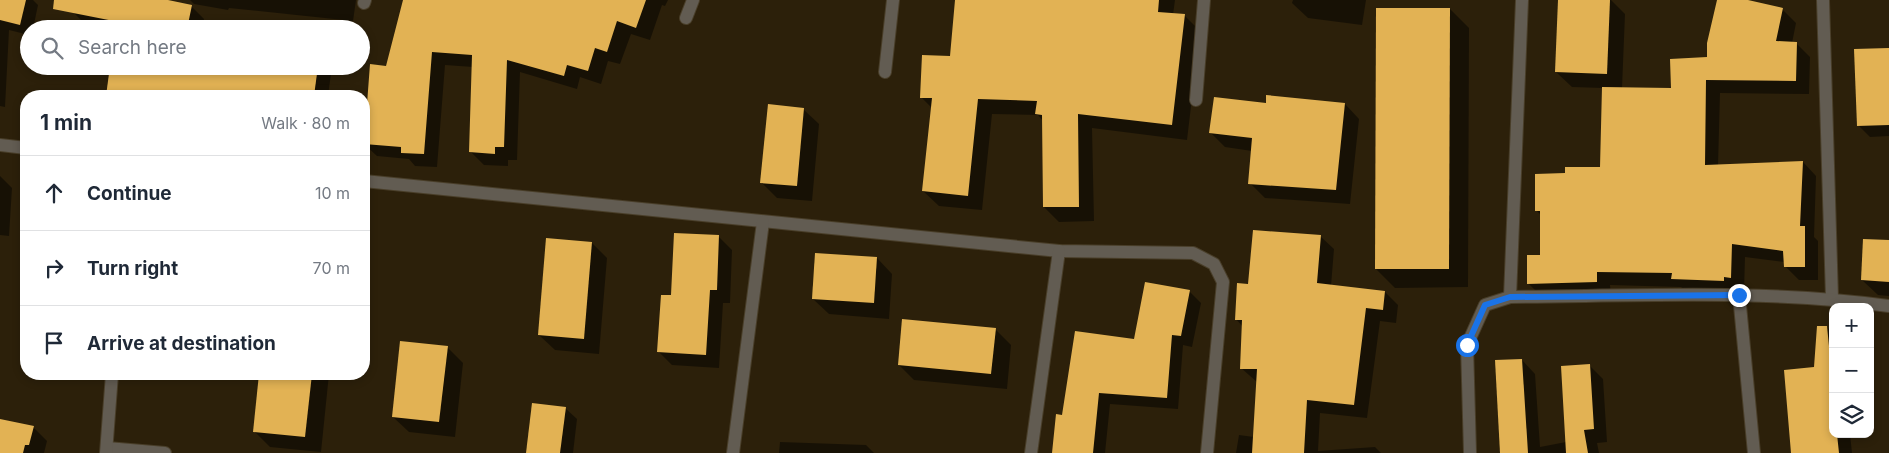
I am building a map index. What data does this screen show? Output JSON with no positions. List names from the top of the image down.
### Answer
{
  "page": {
    "search": "Search here",
    "heading": ["1 min", "Walk · 80 m"],
    "list": [
      ["Continue", "10 m"],
      ["Turn right", "70 m"],
      "Arrive at destination"
    ],
    "map_buttons": ["+", "−"]
  }
}
